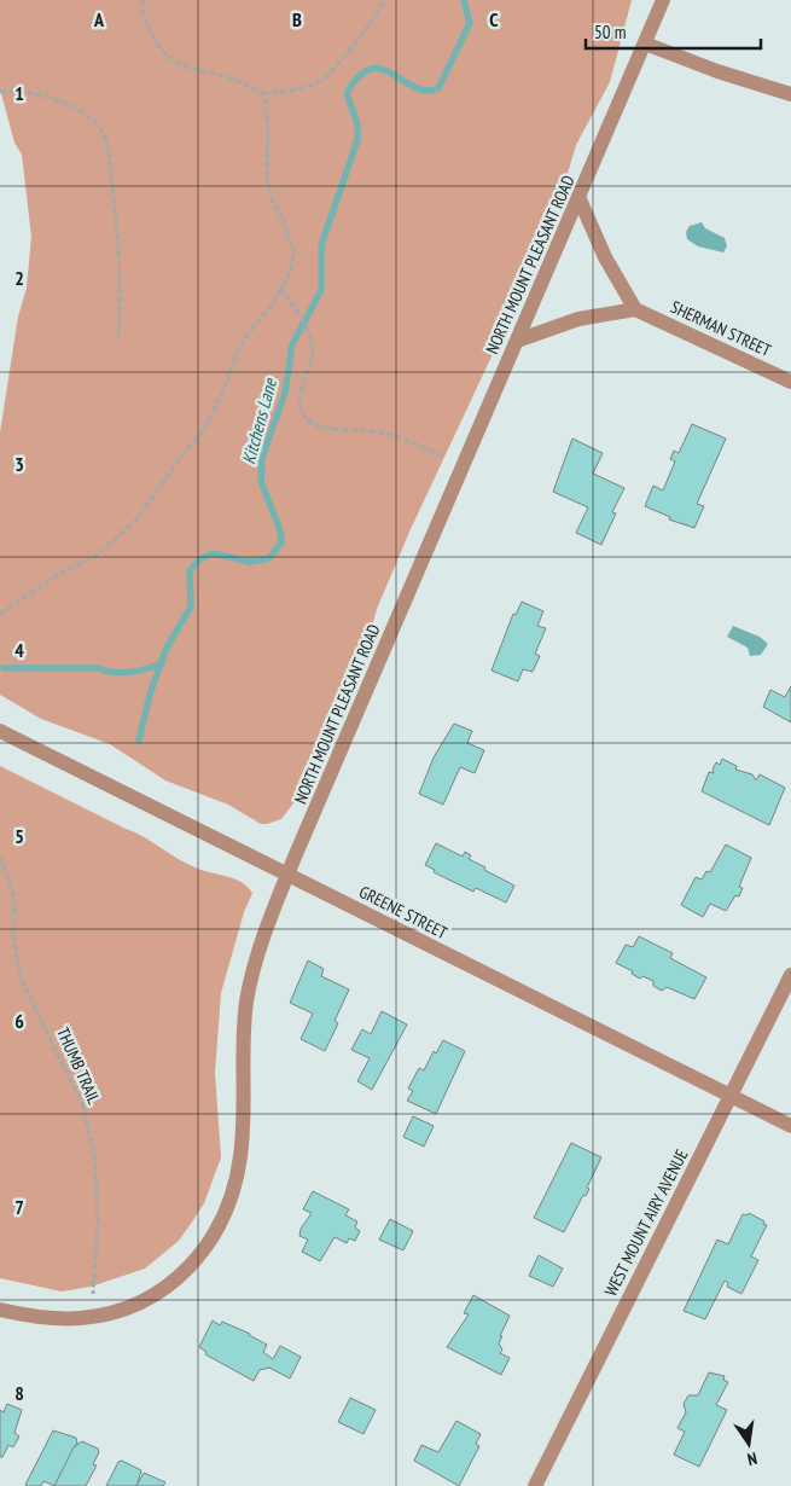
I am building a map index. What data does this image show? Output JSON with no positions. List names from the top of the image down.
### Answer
{
  "streets": {
    "street": [
      "NORTH MOUNT PLEASANT ROAD",
      "SHERMAN STREET",
      "GREENE STREET",
      "WEST MOUNT AIRY AVENUE"
    ],
    "path": ["THUMB TRAIL"]
  },
  "crossings": [
    ["NORTH MOUNT PLEASANT ROAD", "GREENE STREET"],
    ["GREENE STREET", "WEST MOUNT AIRY AVENUE"]
  ],
  "water": ["Kitchens Lane"],
  "scale_bar": "50 m",
  "north": "bottom",
  "grid": {
    "columns": ["A", "B", "C"],
    "rows": [
      "1",
      "2",
      "3",
      "4",
      "5",
      "6",
      "7",
      "8"
    ]
  }
}
